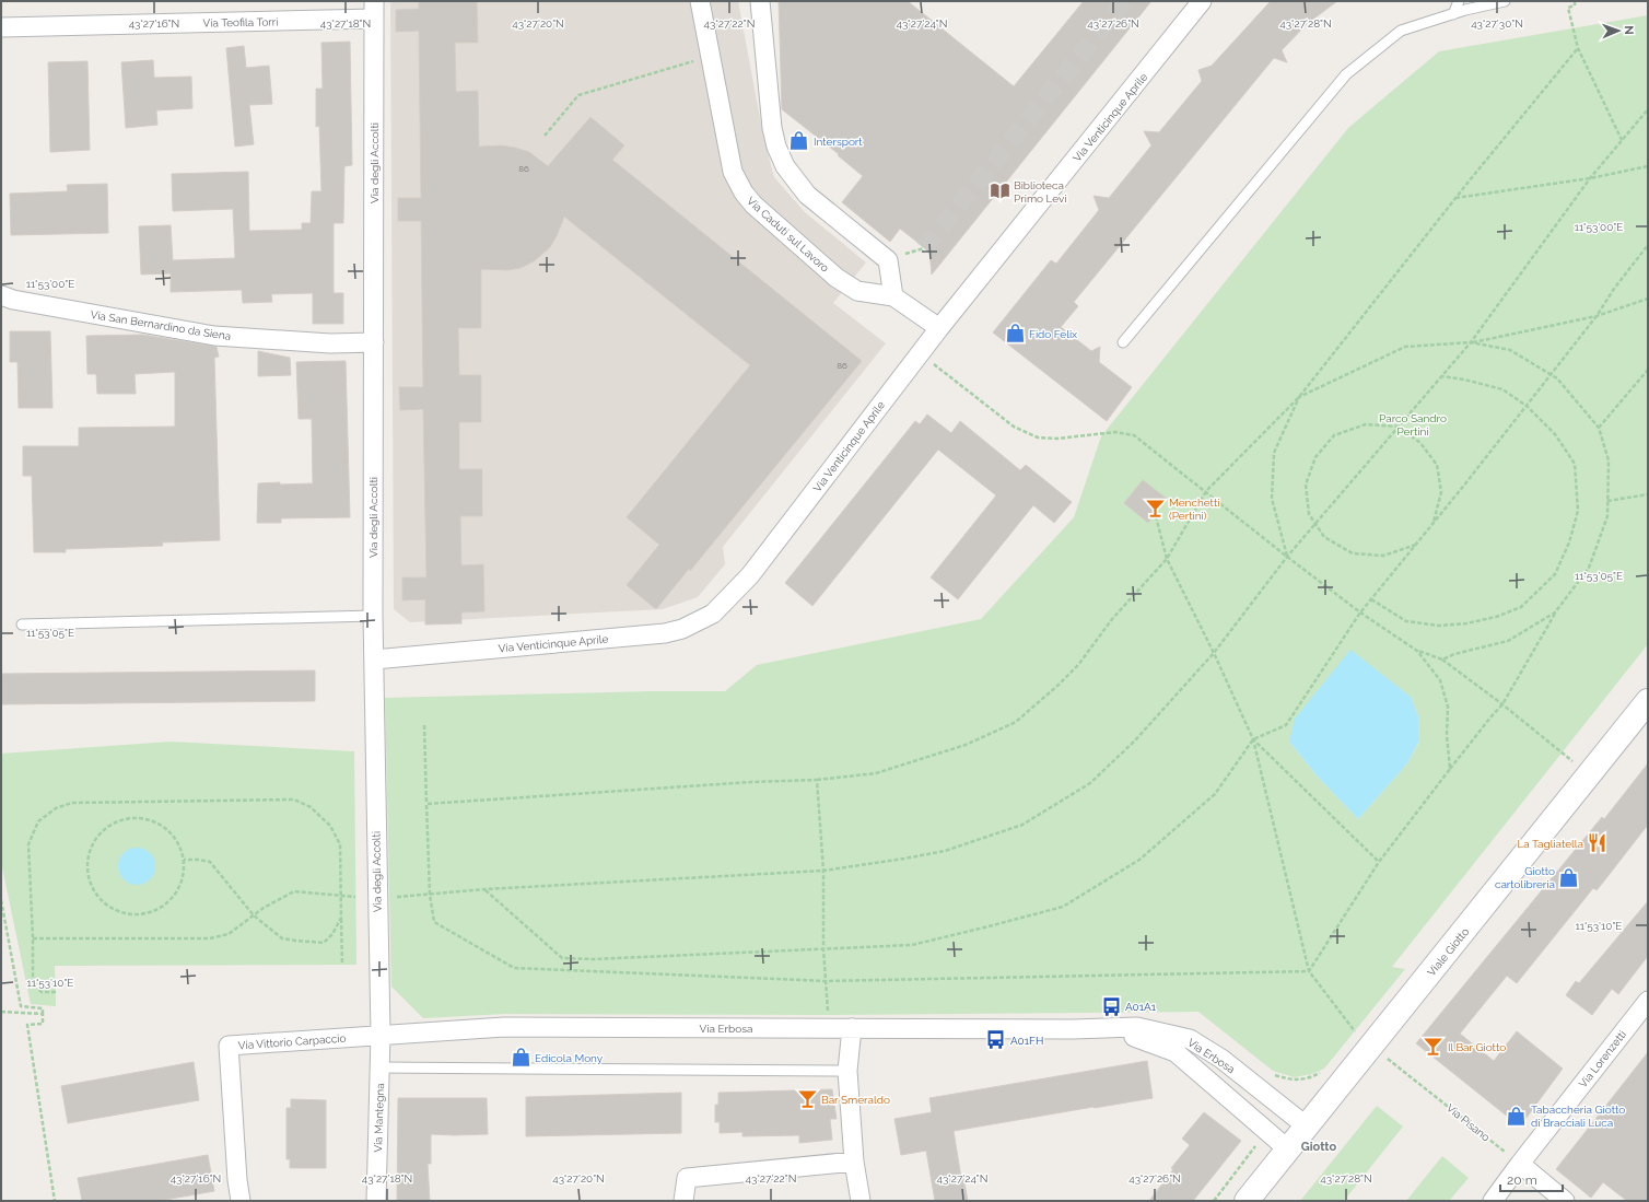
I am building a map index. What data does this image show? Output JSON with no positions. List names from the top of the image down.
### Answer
{
  "streets": {
    "street": [
      "Via Teofila Torri",
      "Via Venticinque Aprile",
      "Via degli Accolti",
      "Via Caduti sul Lavoro",
      "Via San Bernardino da Siena",
      "Viale Giotto",
      "Via Erbosa",
      "Via Vittorio Carpaccio",
      "Via Lorenzetti",
      "Via Mantegna"
    ],
    "path": ["Via Pisano"]
  },
  "crossings": [
    ["Via Teofila Torri", "Via degli Accolti"],
    ["Via Venticinque Aprile", "Via degli Accolti"],
    ["Via Venticinque Aprile", "Via Caduti sul Lavoro"],
    ["Via degli Accolti", "Via San Bernardino da Siena"],
    ["Via degli Accolti", "Via Erbosa"],
    ["Via degli Accolti", "Via Vittorio Carpaccio"],
    ["Via degli Accolti", "Via Mantegna"],
    ["Viale Giotto", "Via Erbosa"],
    ["Viale Giotto", "Via Pisano"],
    ["Via Erbosa", "Via Vittorio Carpaccio"],
    ["Via Erbosa", "Via Mantegna"],
    ["Via Vittorio Carpaccio", "Via Mantegna"],
    ["Via Lorenzetti", "Via Pisano"]
  ],
  "districts": ["Giotto"],
  "parks": ["Parco Sandro Pertini"],
  "places": {
    "shop": [
      "Intersport",
      "Fido Felix",
      "Giotto cartolibreria",
      "Edicola Mony",
      "Tabaccheria Giotto di Bracciali Luca"
    ],
    "library": ["Biblioteca Primo Levi"],
    "bar": ["Menchetti (Pertini)", "Il Bar Giotto", "Bar Smeraldo"],
    "restaurant": ["La Tagliatella"],
    "bus stop": ["A01A1", "A01FH"]
  },
  "house_numbers": ["86", "86"],
  "scale_bar": "20 m",
  "north": "right",
  "coordinates": [
    "43°27'16\"N",
    "43°27'18\"N",
    "43°27'20\"N",
    "43°27'22\"N",
    "43°27'24\"N",
    "43°27'26\"N",
    "43°27'28\"N",
    "43°27'30\"N",
    "11°53'00\"E",
    "11°53'05\"E",
    "11°53'10\"E"
  ]
}
